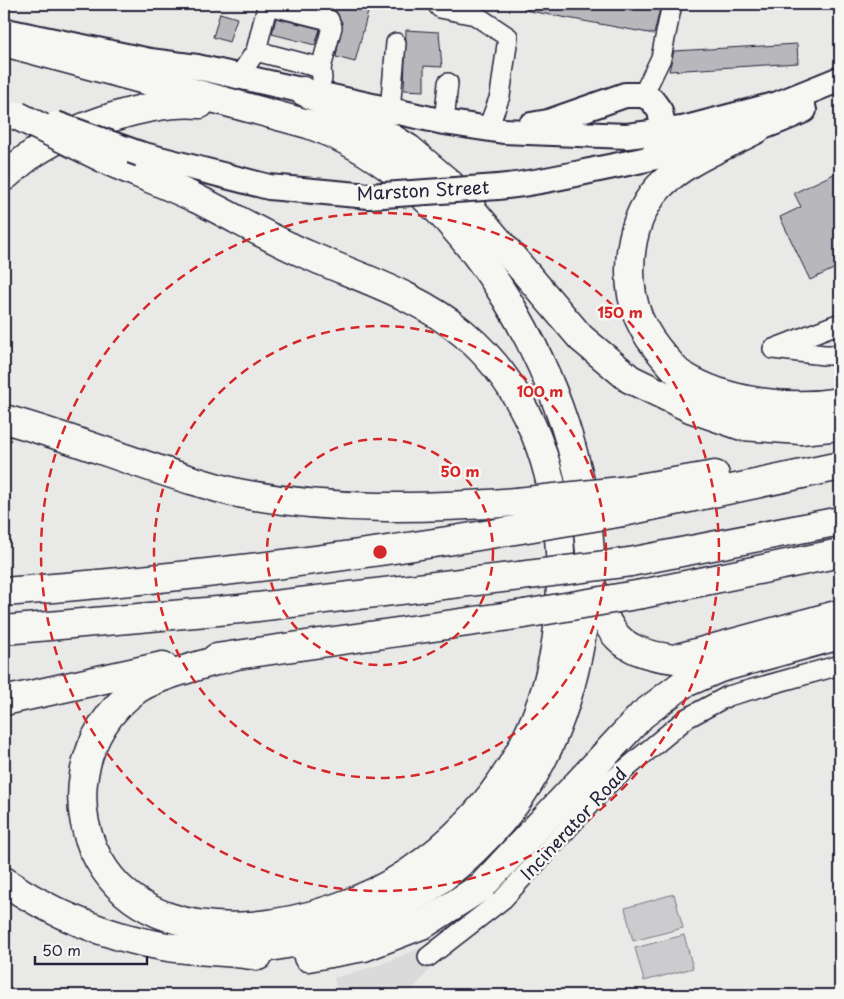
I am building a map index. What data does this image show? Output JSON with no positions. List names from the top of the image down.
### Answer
{
  "streets": {
    "main road": ["Marston Street"],
    "lane": ["Incinerator Road"]
  },
  "scale_bar": "50 m",
  "rings": ["150 m", "100 m", "50 m"]
}
